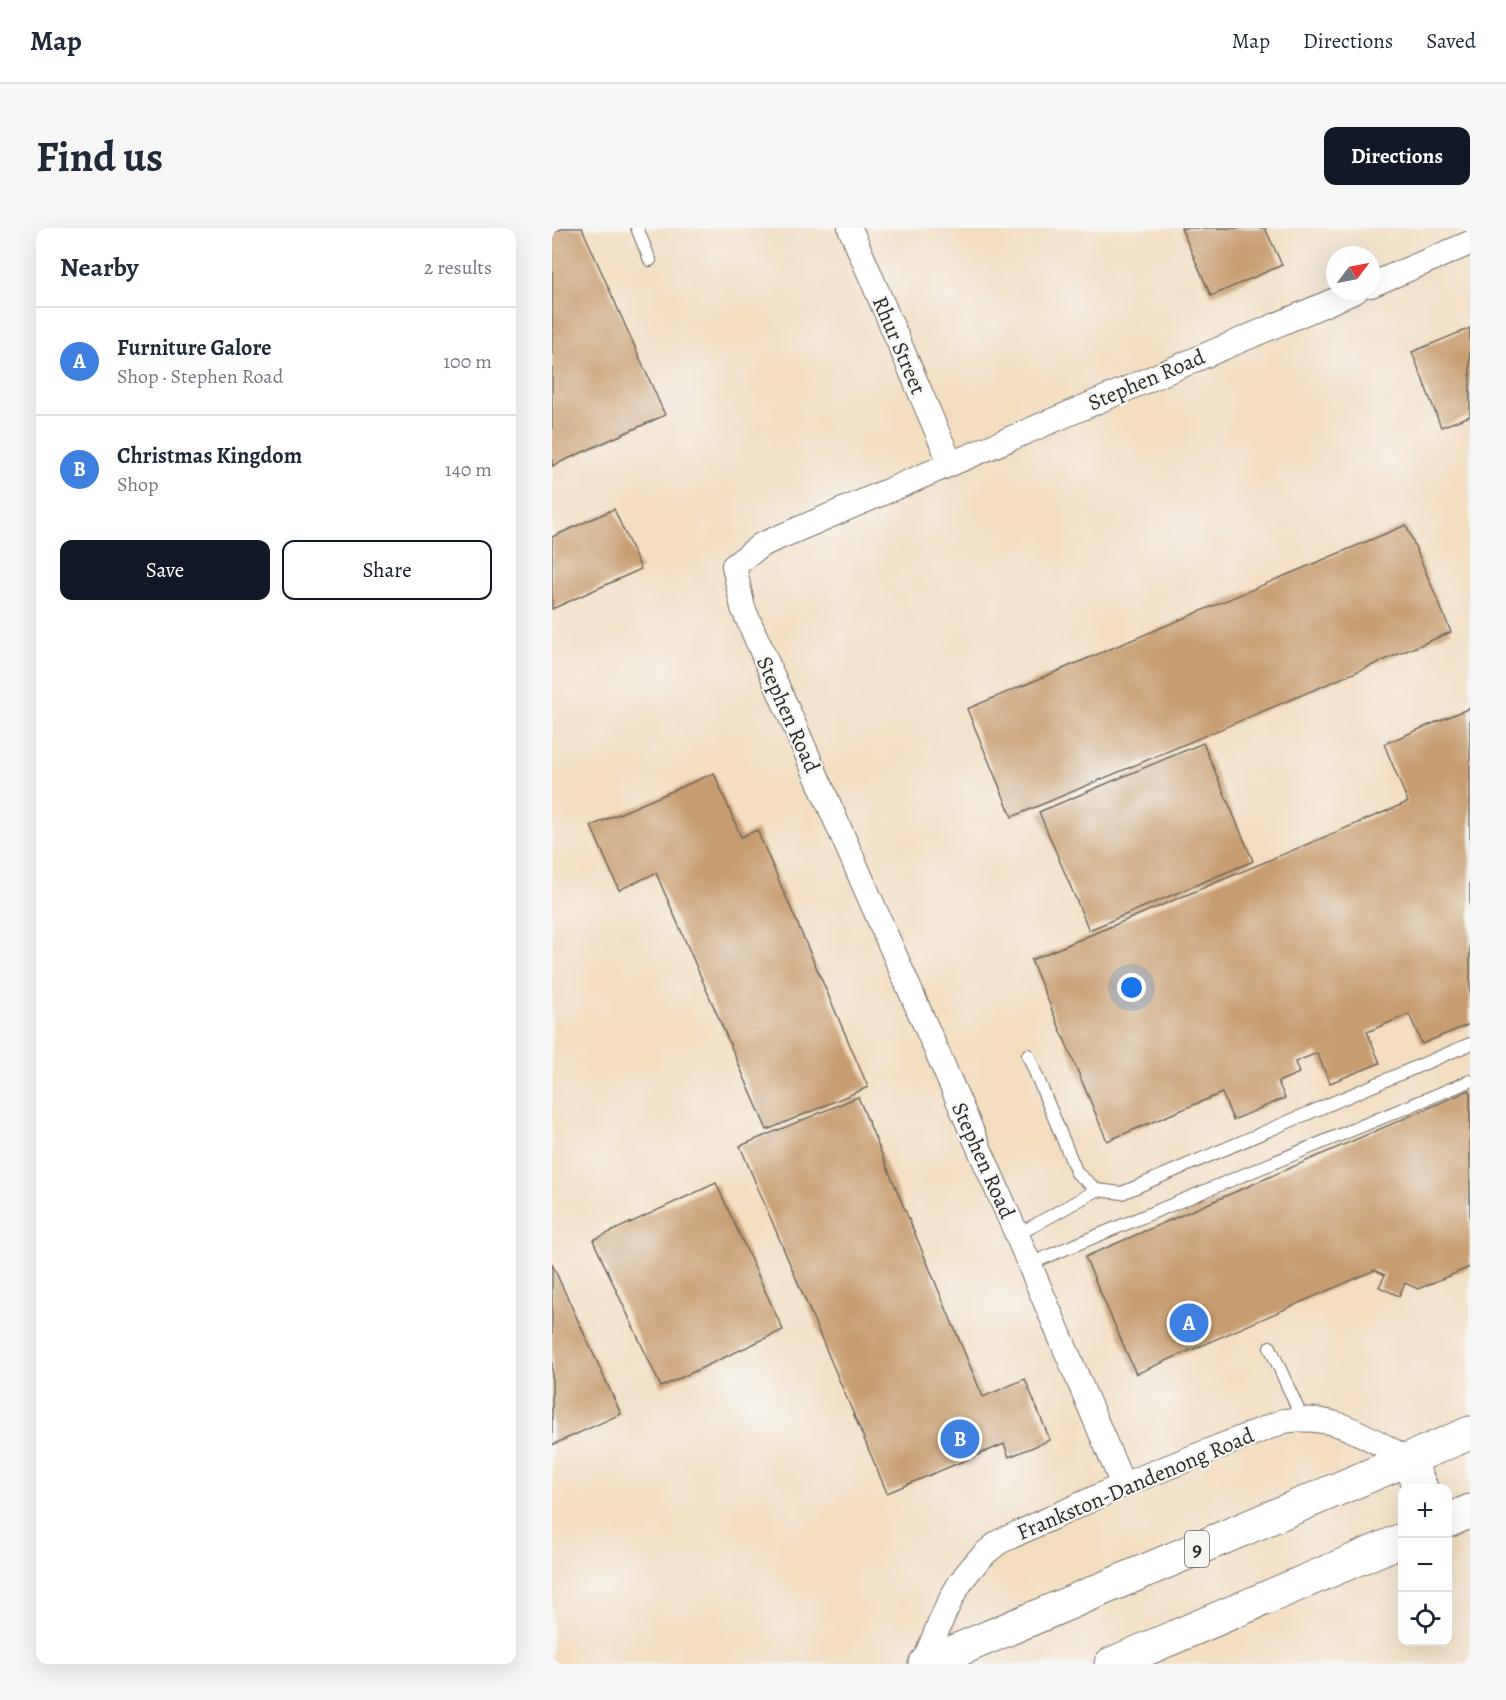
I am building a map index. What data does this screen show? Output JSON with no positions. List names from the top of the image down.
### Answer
{
  "streets": {
    "highway": ["Frankston-Dandenong Road", "9"],
    "street": ["Rhur Street", "Stephen Road"]
  },
  "crossings": [
    ["Rhur Street", "Stephen Road"],
    ["Stephen Road", "Frankston-Dandenong Road"]
  ],
  "north": "top right",
  "page": {
    "header": "Map",
    "nav": ["Map", "Directions", "Saved"],
    "buttons": [
      "Directions",
      ["Save", "Share"]
    ],
    "title": "Find us",
    "heading": ["Nearby", "2 results"],
    "list": [
      {
        "mark": "A",
        "name": "Furniture Galore",
        "note": "Shop · Stephen Road",
        "value": "100 m"
      },
      {
        "mark": "B",
        "name": "Christmas Kingdom",
        "note": "Shop",
        "value": "140 m"
      }
    ],
    "pins": ["A", "B"],
    "map_buttons": ["+", "−"]
  }
}
